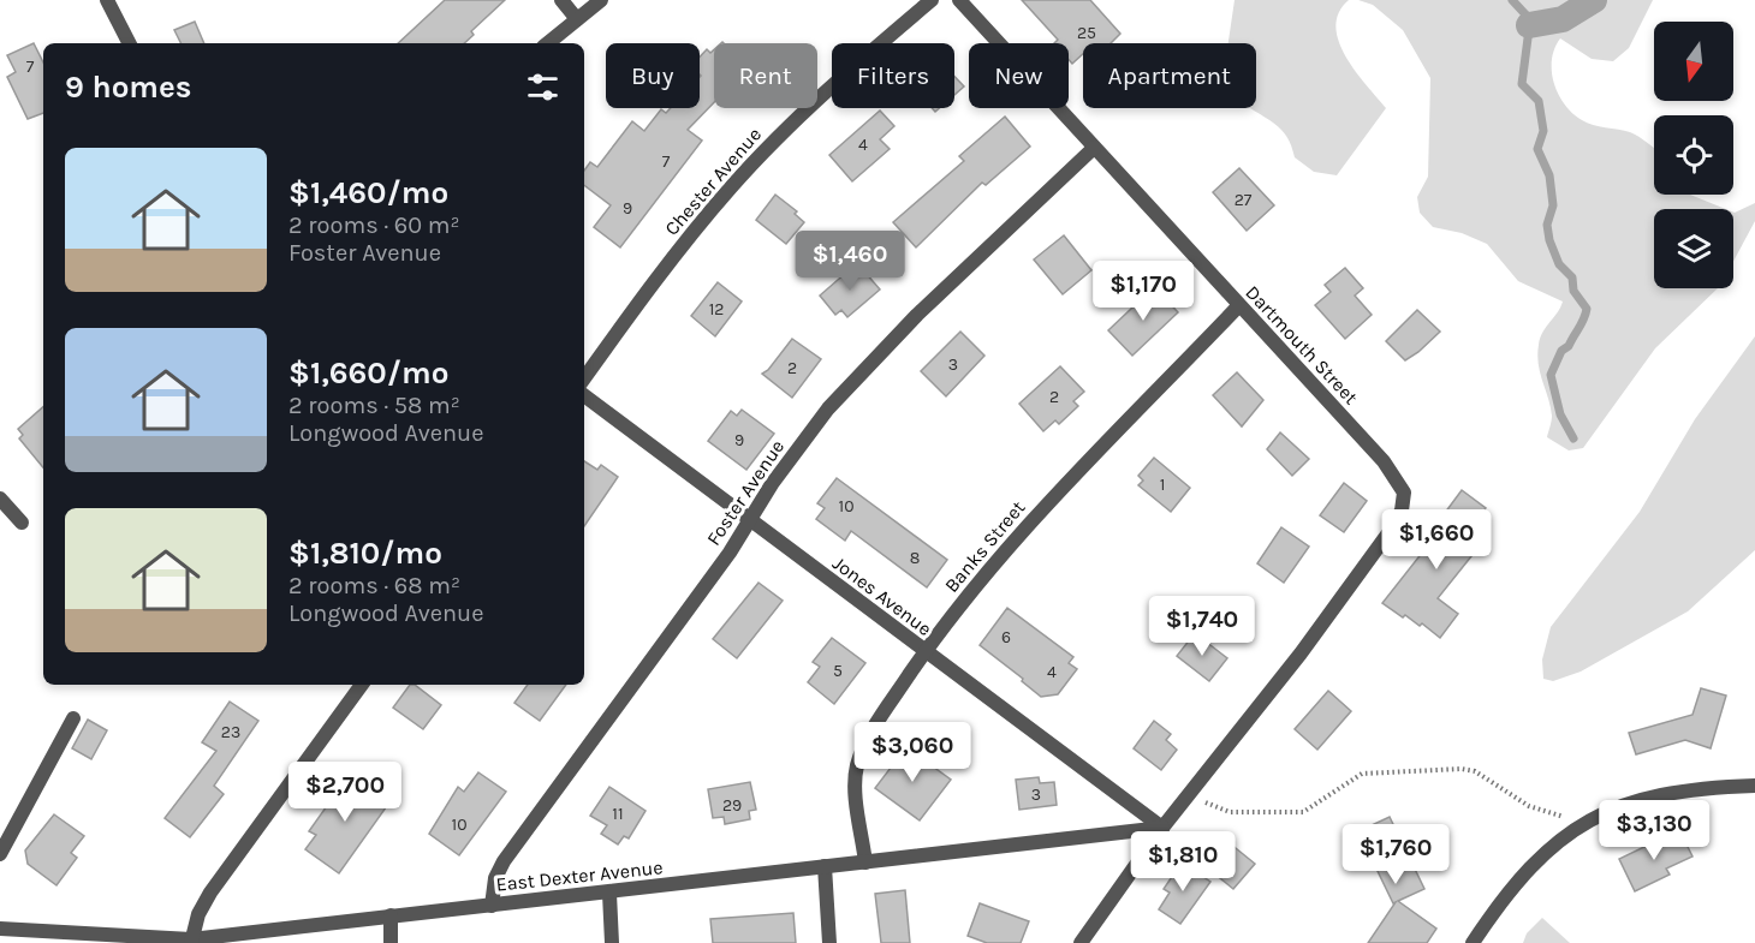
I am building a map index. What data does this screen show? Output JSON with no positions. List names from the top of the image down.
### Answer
{
  "streets": {
    "street": [
      "Chester Avenue",
      "Dartmouth Street",
      "Foster Avenue",
      "Banks Street",
      "Jones Avenue",
      "East Dexter Avenue"
    ]
  },
  "crossings": [
    ["Dartmouth Street", "Foster Avenue"],
    ["Dartmouth Street", "Banks Street"],
    ["Foster Avenue", "Jones Avenue"],
    ["Foster Avenue", "East Dexter Avenue"],
    ["Banks Street", "Jones Avenue"],
    ["Banks Street", "East Dexter Avenue"],
    ["Jones Avenue", "East Dexter Avenue"]
  ],
  "house_numbers": [
    "25",
    "7",
    "4",
    "7",
    "27",
    "9",
    "12",
    "3",
    "2",
    "2",
    "9",
    "1",
    "10",
    "8",
    "6",
    "5",
    "4",
    "23",
    "3",
    "29",
    "11",
    "10"
  ],
  "north": "bottom",
  "page": {
    "chip": [
      "Buy",
      "Rent",
      "Filters",
      "New",
      "Apartment"
    ],
    "heading": "9 homes",
    "list": [
      {
        "name": "$1,460/mo",
        "note": "2 rooms · 60 m² · Foster Avenue"
      },
      {
        "name": "$1,660/mo",
        "note": "2 rooms · 58 m² · Longwood Avenue"
      },
      {
        "name": "$1,810/mo",
        "note": "2 rooms · 68 m² · Longwood Avenue"
      }
    ],
    "price": [
      "$1,460",
      "$1,170",
      "$1,660",
      "$1,740",
      "$3,060",
      "$2,700",
      "$3,130",
      "$1,760",
      "$1,810"
    ]
  }
}
